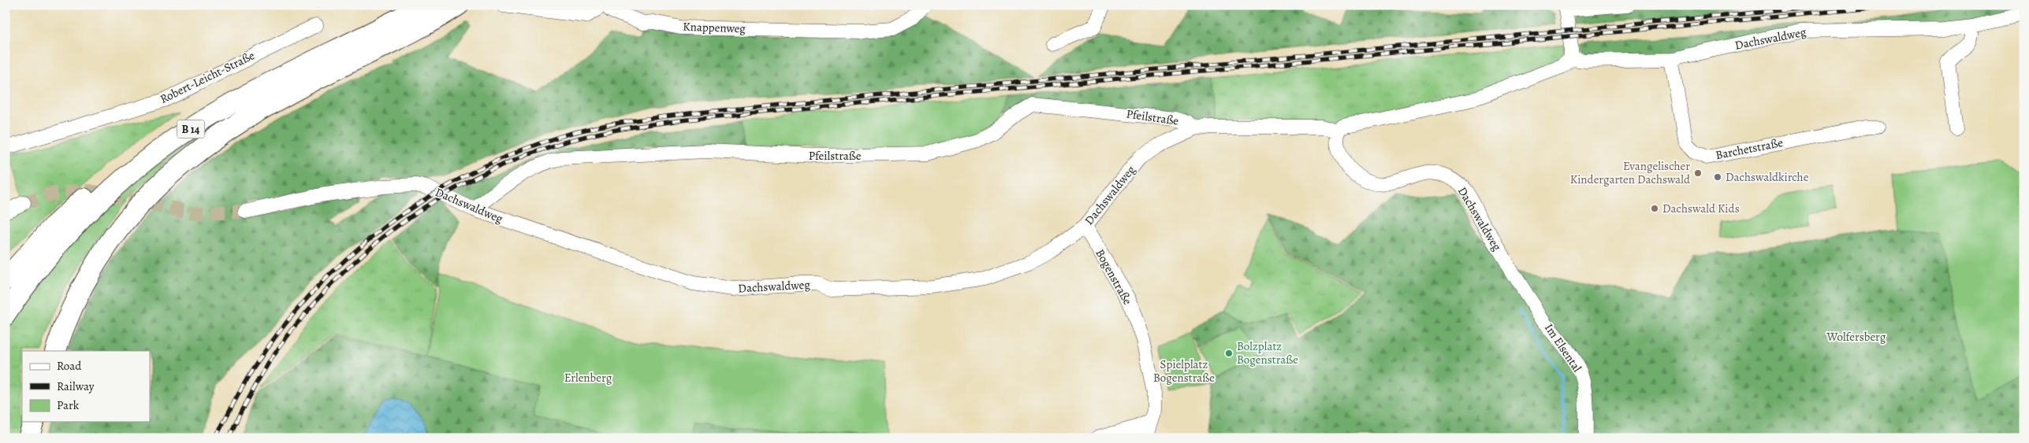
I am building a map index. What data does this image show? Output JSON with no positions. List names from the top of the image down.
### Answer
{
  "streets": {
    "highway": ["B 14"],
    "street": [
      "Knappenweg",
      "Dachswaldweg",
      "Robert-Leicht-Straße",
      "Pfeilstraße",
      "Barchetstraße",
      "Bogenstraße",
      "Im Elsental"
    ]
  },
  "crossings": [
    ["Dachswaldweg", "Pfeilstraße"],
    ["Dachswaldweg", "Barchetstraße"],
    ["Dachswaldweg", "Bogenstraße"],
    ["Dachswaldweg", "Im Elsental"]
  ],
  "parks": ["Wolfersberg", "Spielplatz Bogenstraße", "Erlenberg"],
  "places": [
    "Evangelischer Kindergarten Dachswald",
    "Dachswaldkirche",
    "Dachswald Kids",
    "Bolzplatz Bogenstraße"
  ],
  "legend": ["Road", "Railway", "Park"]
}
